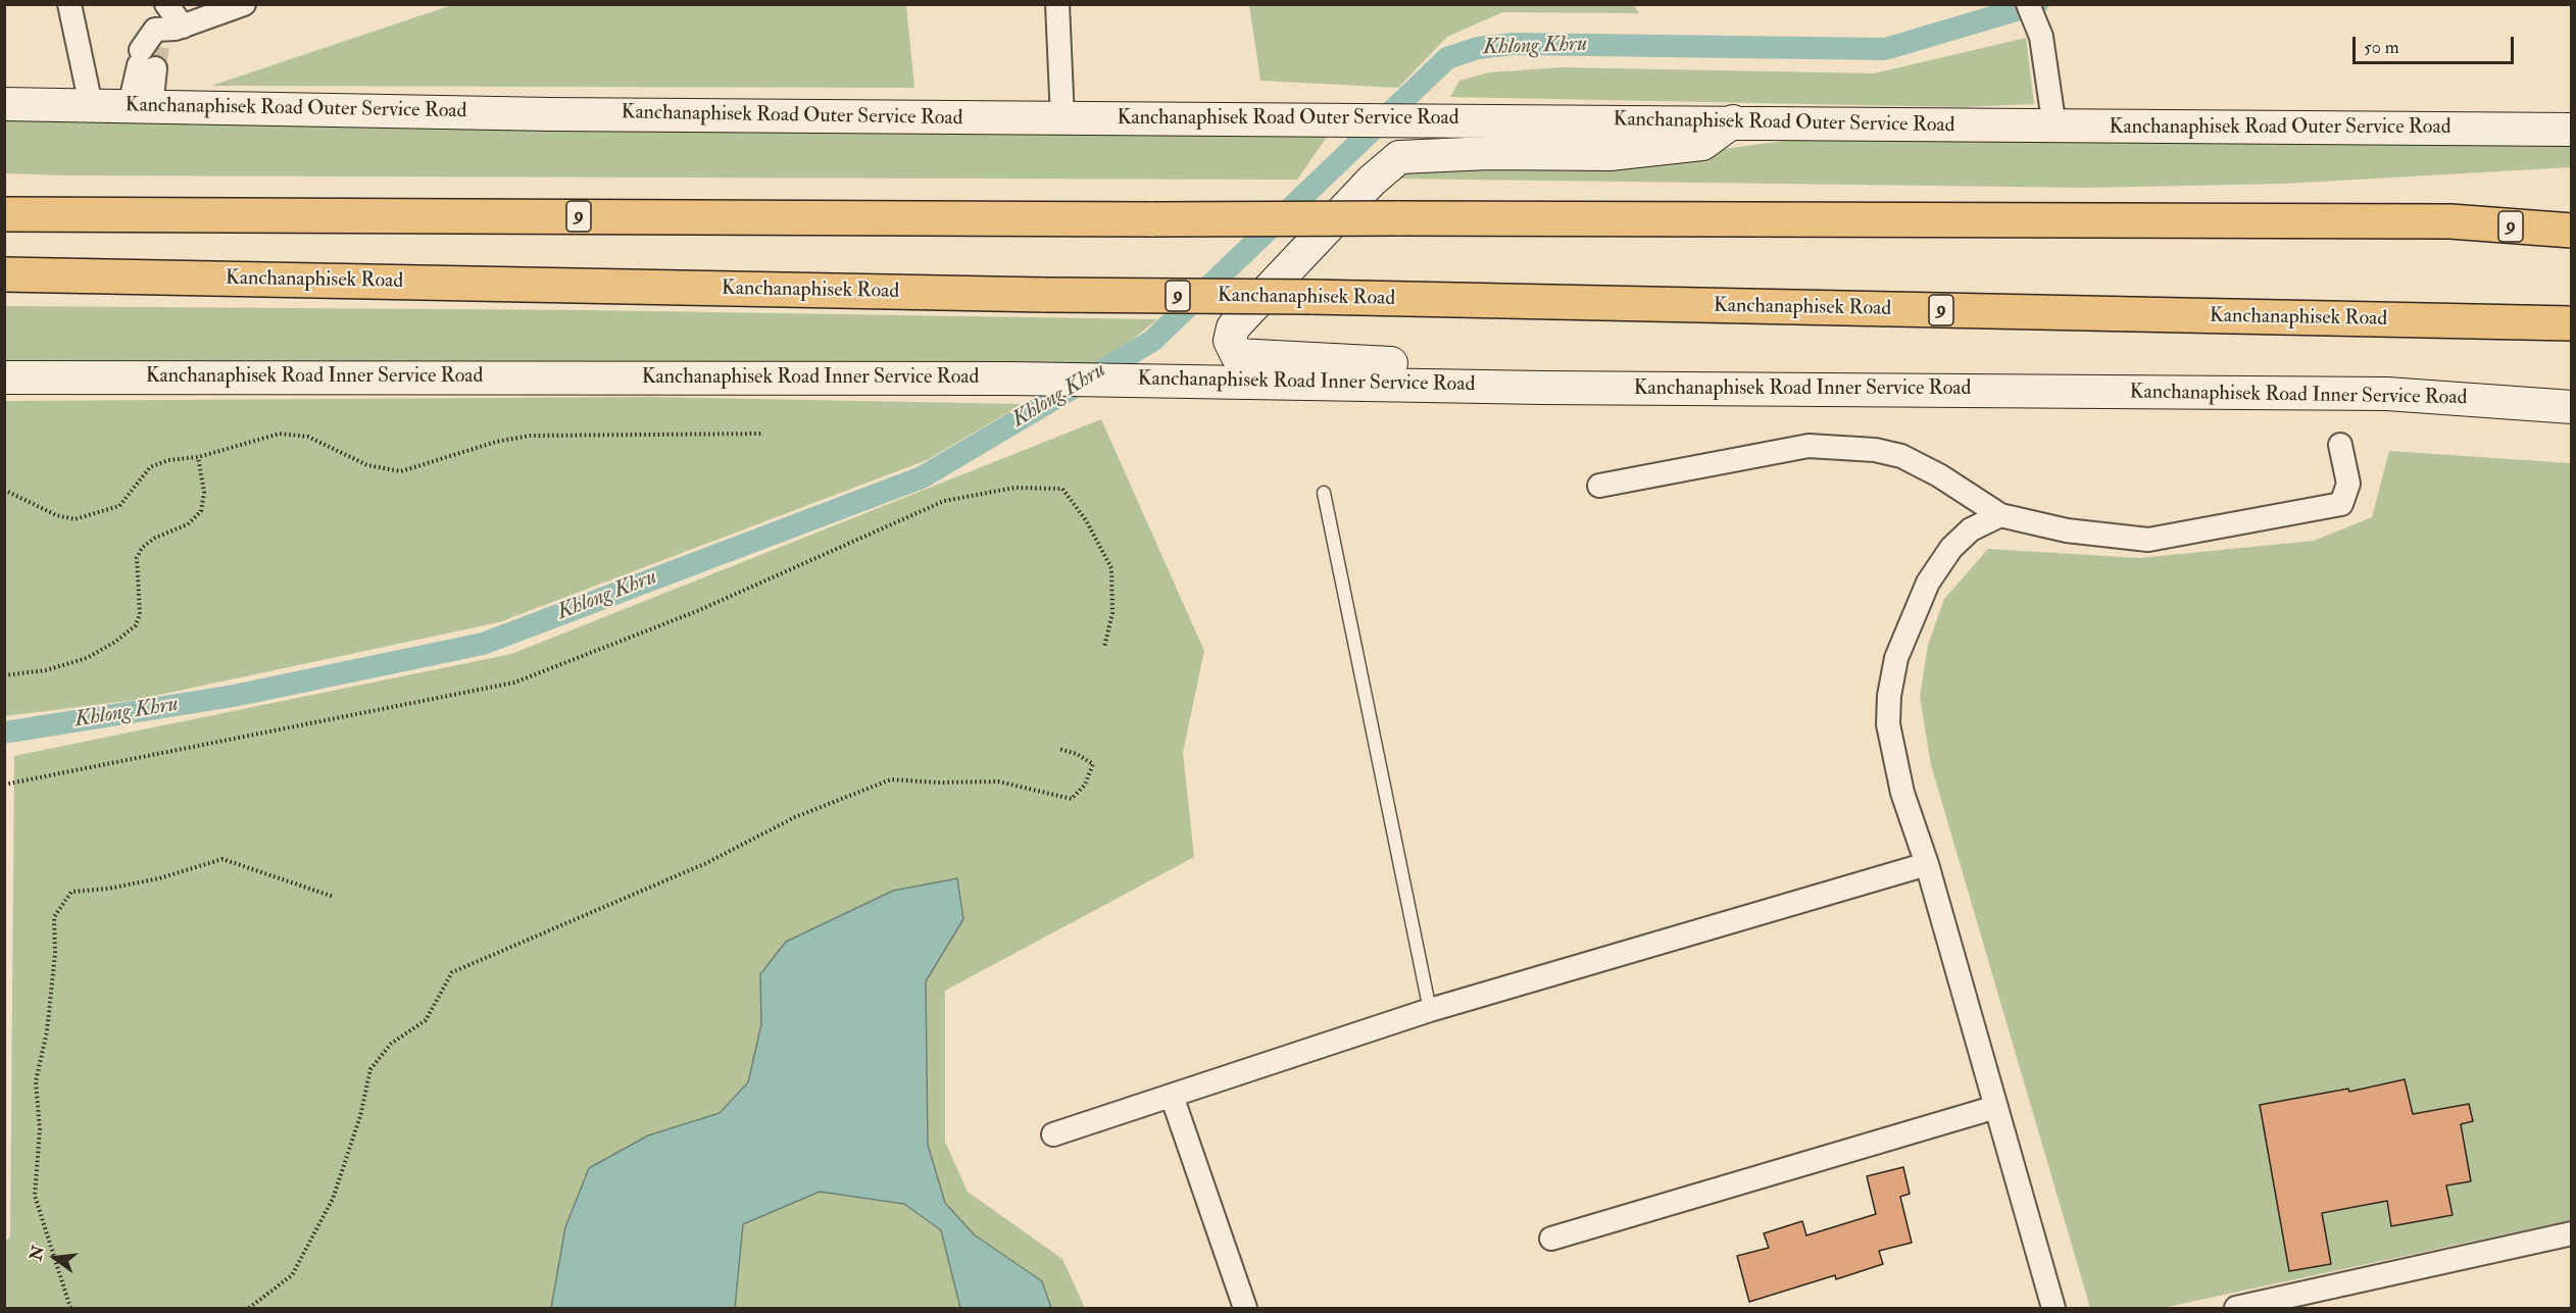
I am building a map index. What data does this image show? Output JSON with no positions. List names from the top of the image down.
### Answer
{
  "streets": {
    "highway": ["9", "Kanchanaphisek Road"],
    "main road": ["Kanchanaphisek Road Outer Service Road", "Kanchanaphisek Road Inner Service Road"]
  },
  "water": ["Khlong Khru"],
  "scale_bar": "50 m",
  "north": "left"
}
